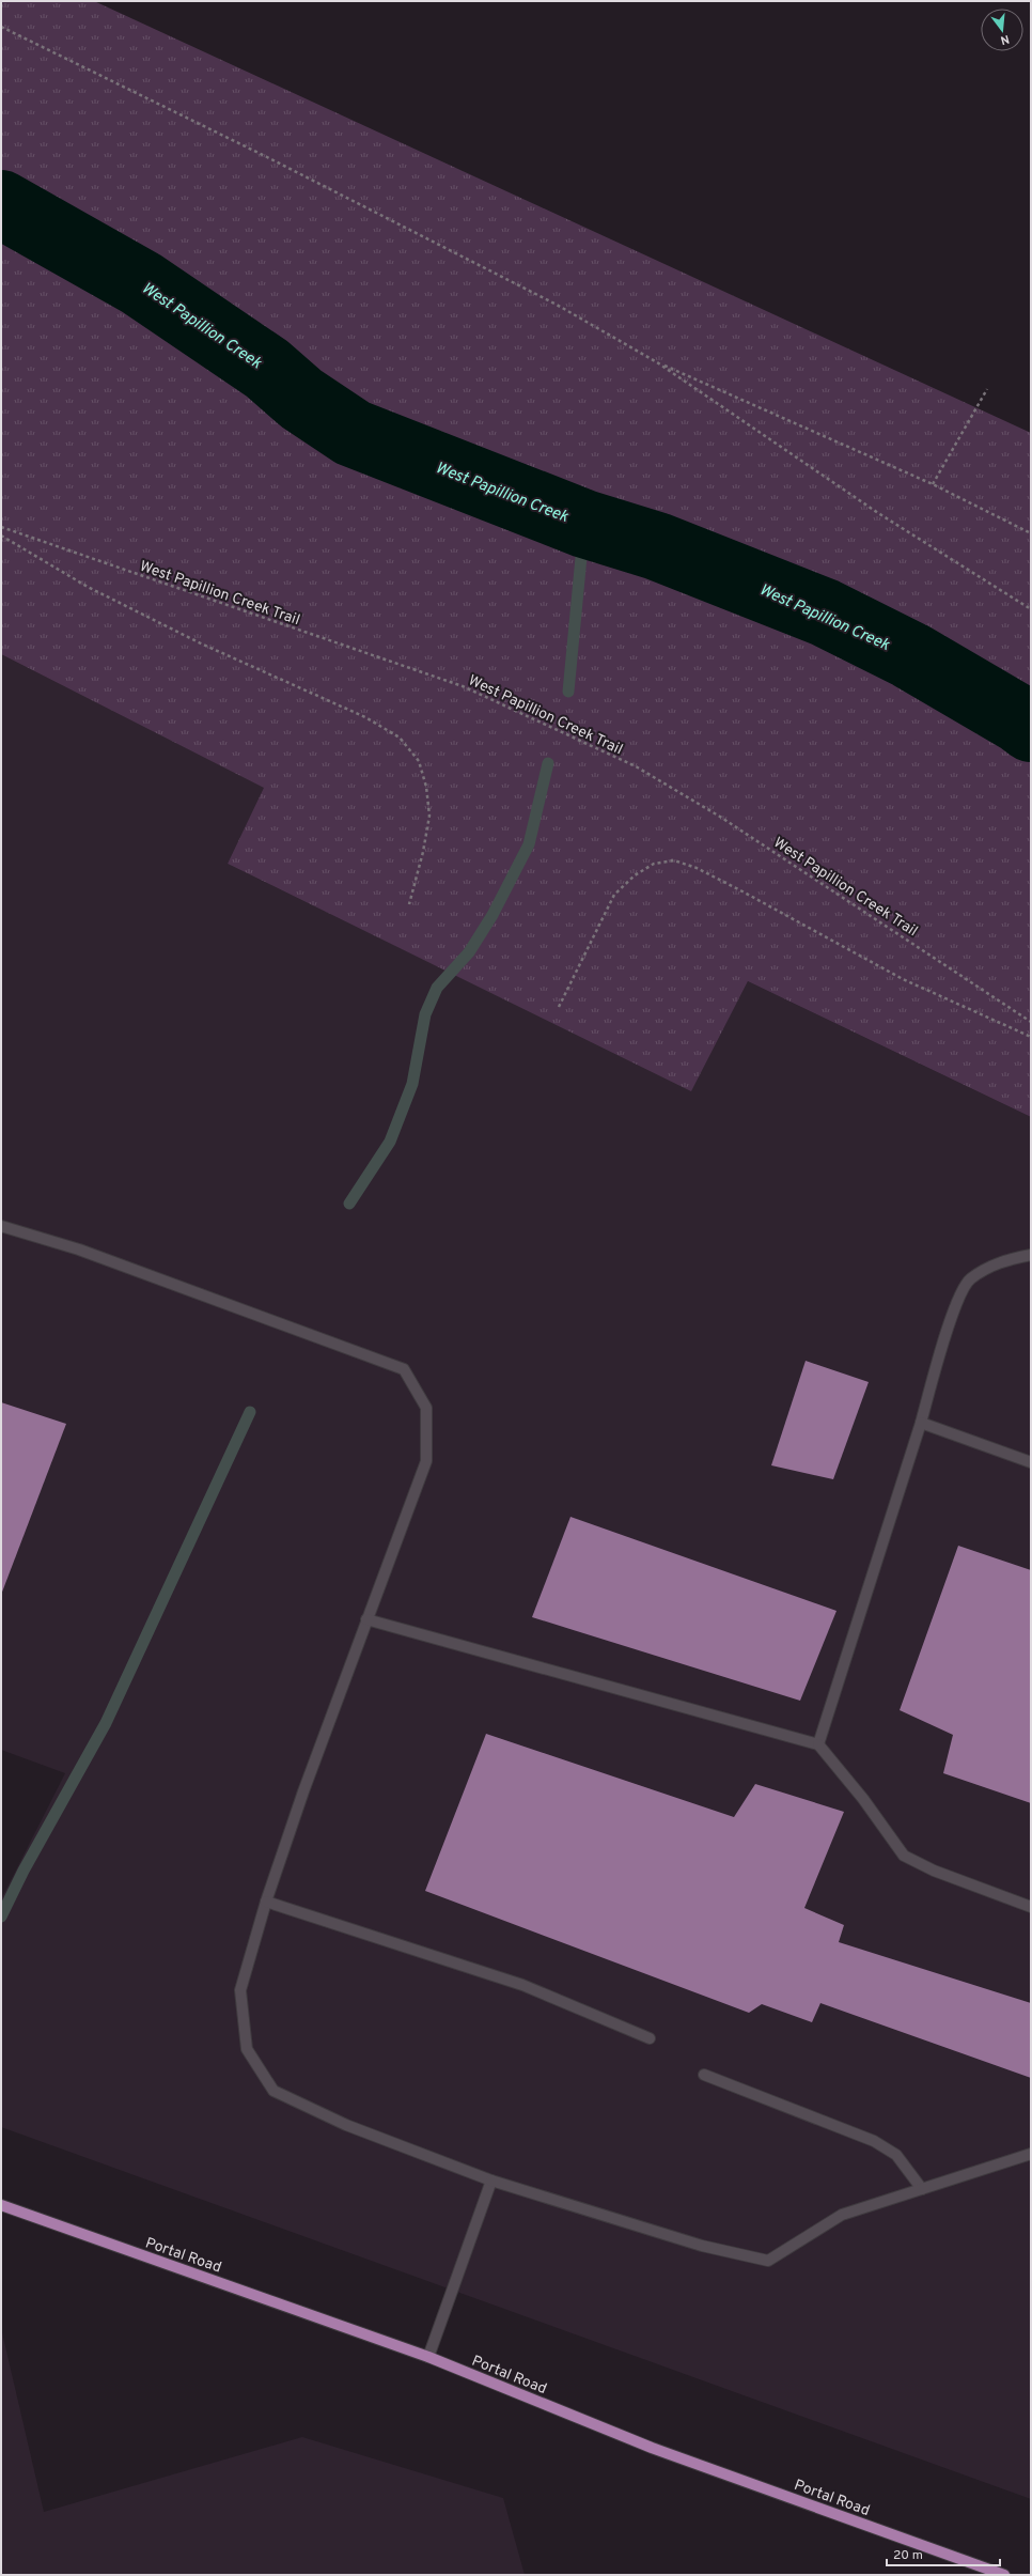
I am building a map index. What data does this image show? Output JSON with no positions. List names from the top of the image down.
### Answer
{
  "streets": {
    "main road": ["Portal Road"],
    "path": ["West Papillion Creek Trail"]
  },
  "water": ["West Papillion Creek"],
  "scale_bar": "20 m",
  "north": "bottom"
}
